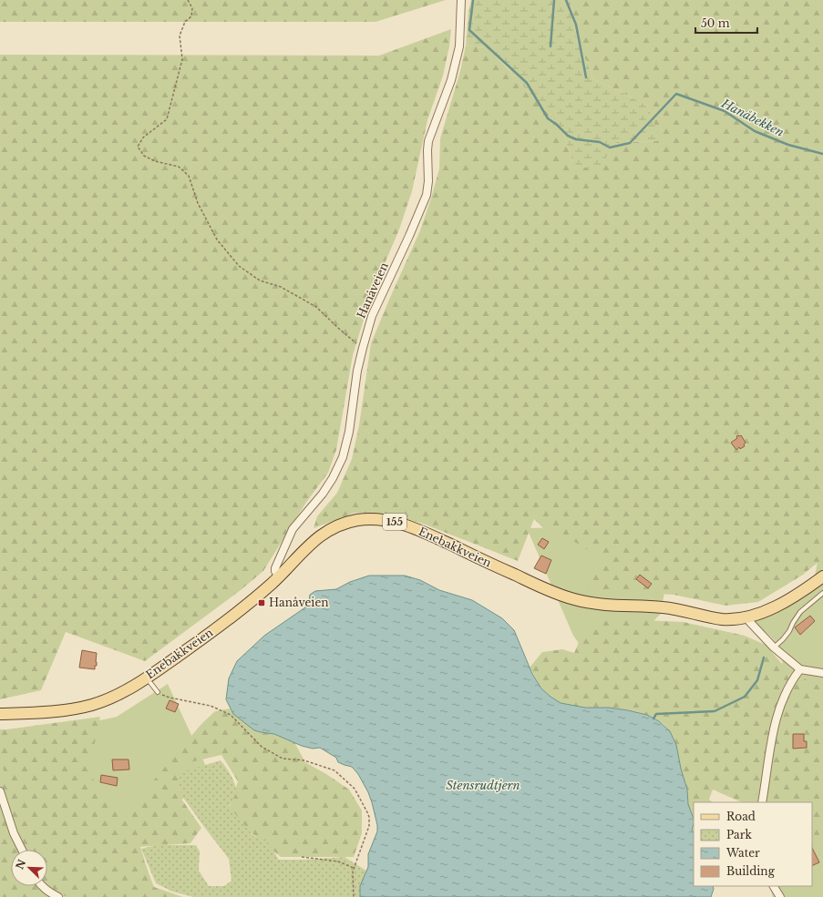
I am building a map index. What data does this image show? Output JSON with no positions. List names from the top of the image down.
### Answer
{
  "streets": {
    "main road": ["155", "Enebakkveien"],
    "street": ["Hanåveien"]
  },
  "crossings": [
    ["Hanåveien", "Enebakkveien"]
  ],
  "water": ["Hanåbekken", "Stensrudtjern"],
  "places": {
    "transit": ["Hanåveien"]
  },
  "legend": [
    "Road",
    "Park",
    "Water",
    "Building"
  ],
  "scale_bar": "50 m",
  "north": "top left"
}
